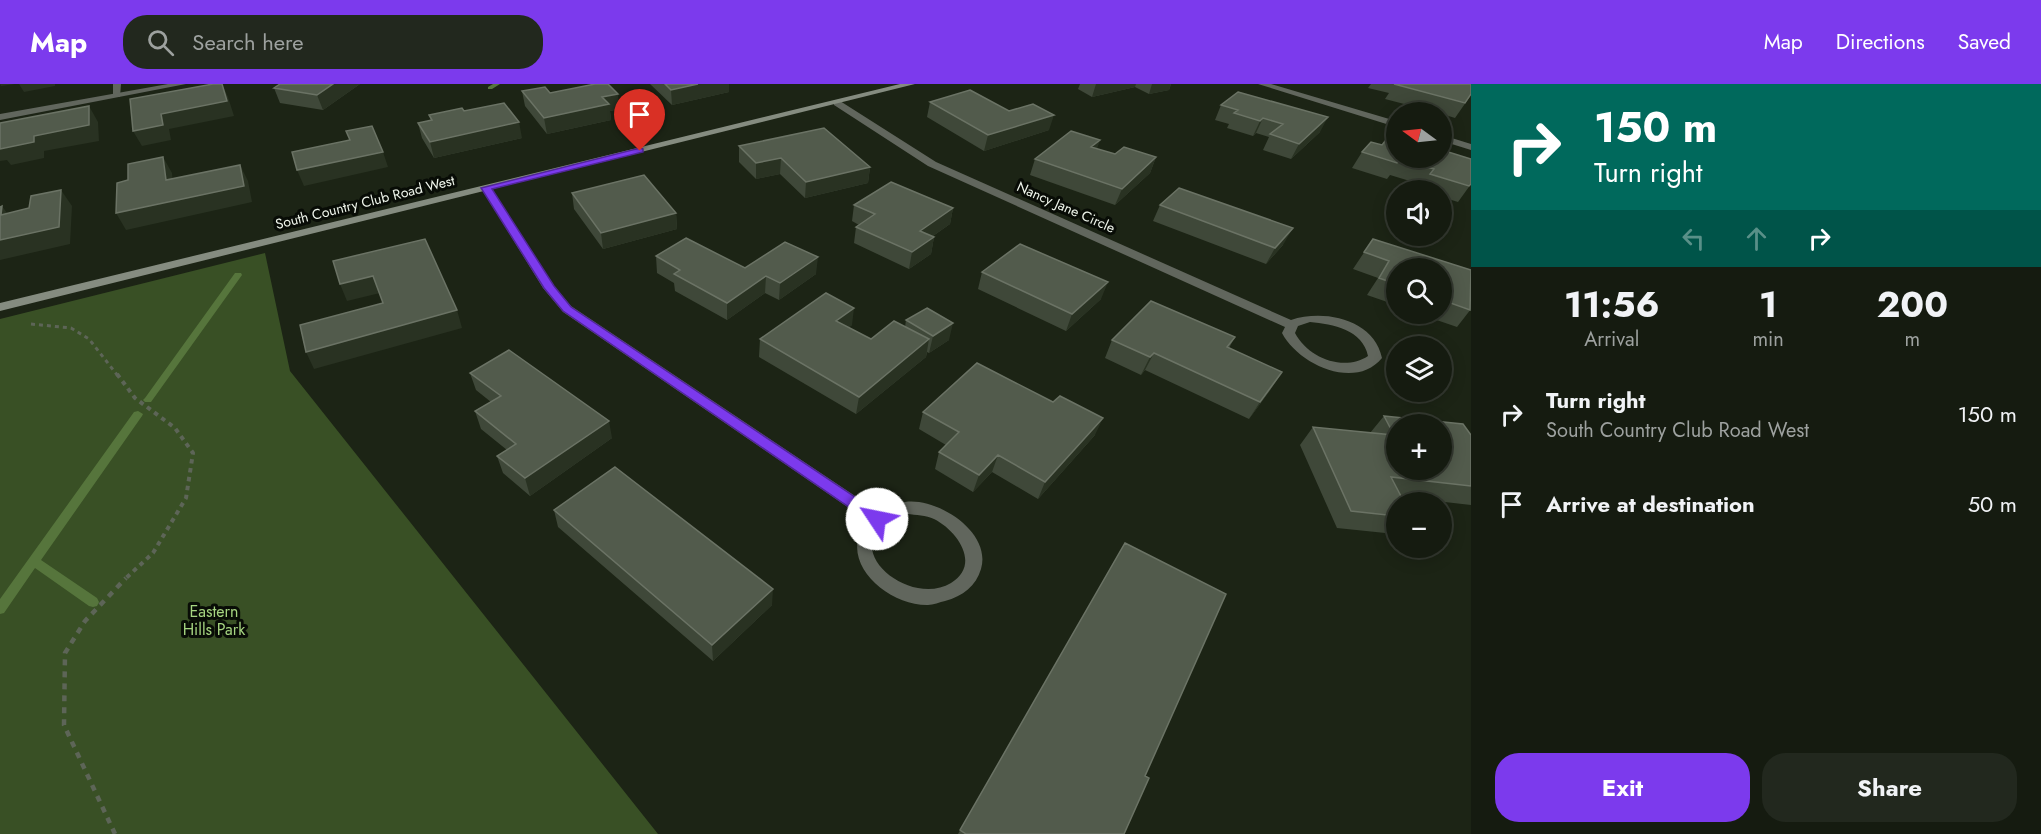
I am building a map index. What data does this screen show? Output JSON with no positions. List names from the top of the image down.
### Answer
{
  "streets": {
    "street": ["South Country Club Road West", "Nancy Jane Circle"]
  },
  "crossings": [
    ["South Country Club Road West", "Nancy Jane Circle"]
  ],
  "parks": ["Eastern Hills Park"],
  "north": "left",
  "page": {
    "header": "Map",
    "search": "Search here",
    "nav": ["Map", "Directions", "Saved"],
    "turn": ["150 m", "Turn right"],
    "map_buttons": ["+", "−"],
    "eta": [
      "11:56",
      "Arrival",
      "1",
      "min",
      "200",
      "m"
    ],
    "list": [
      {
        "name": "Turn right",
        "note": "South Country Club Road West",
        "value": "150 m"
      },
      {
        "name": "Arrive at destination",
        "value": "50 m"
      }
    ],
    "buttons": ["Exit", "Share"]
  }
}
